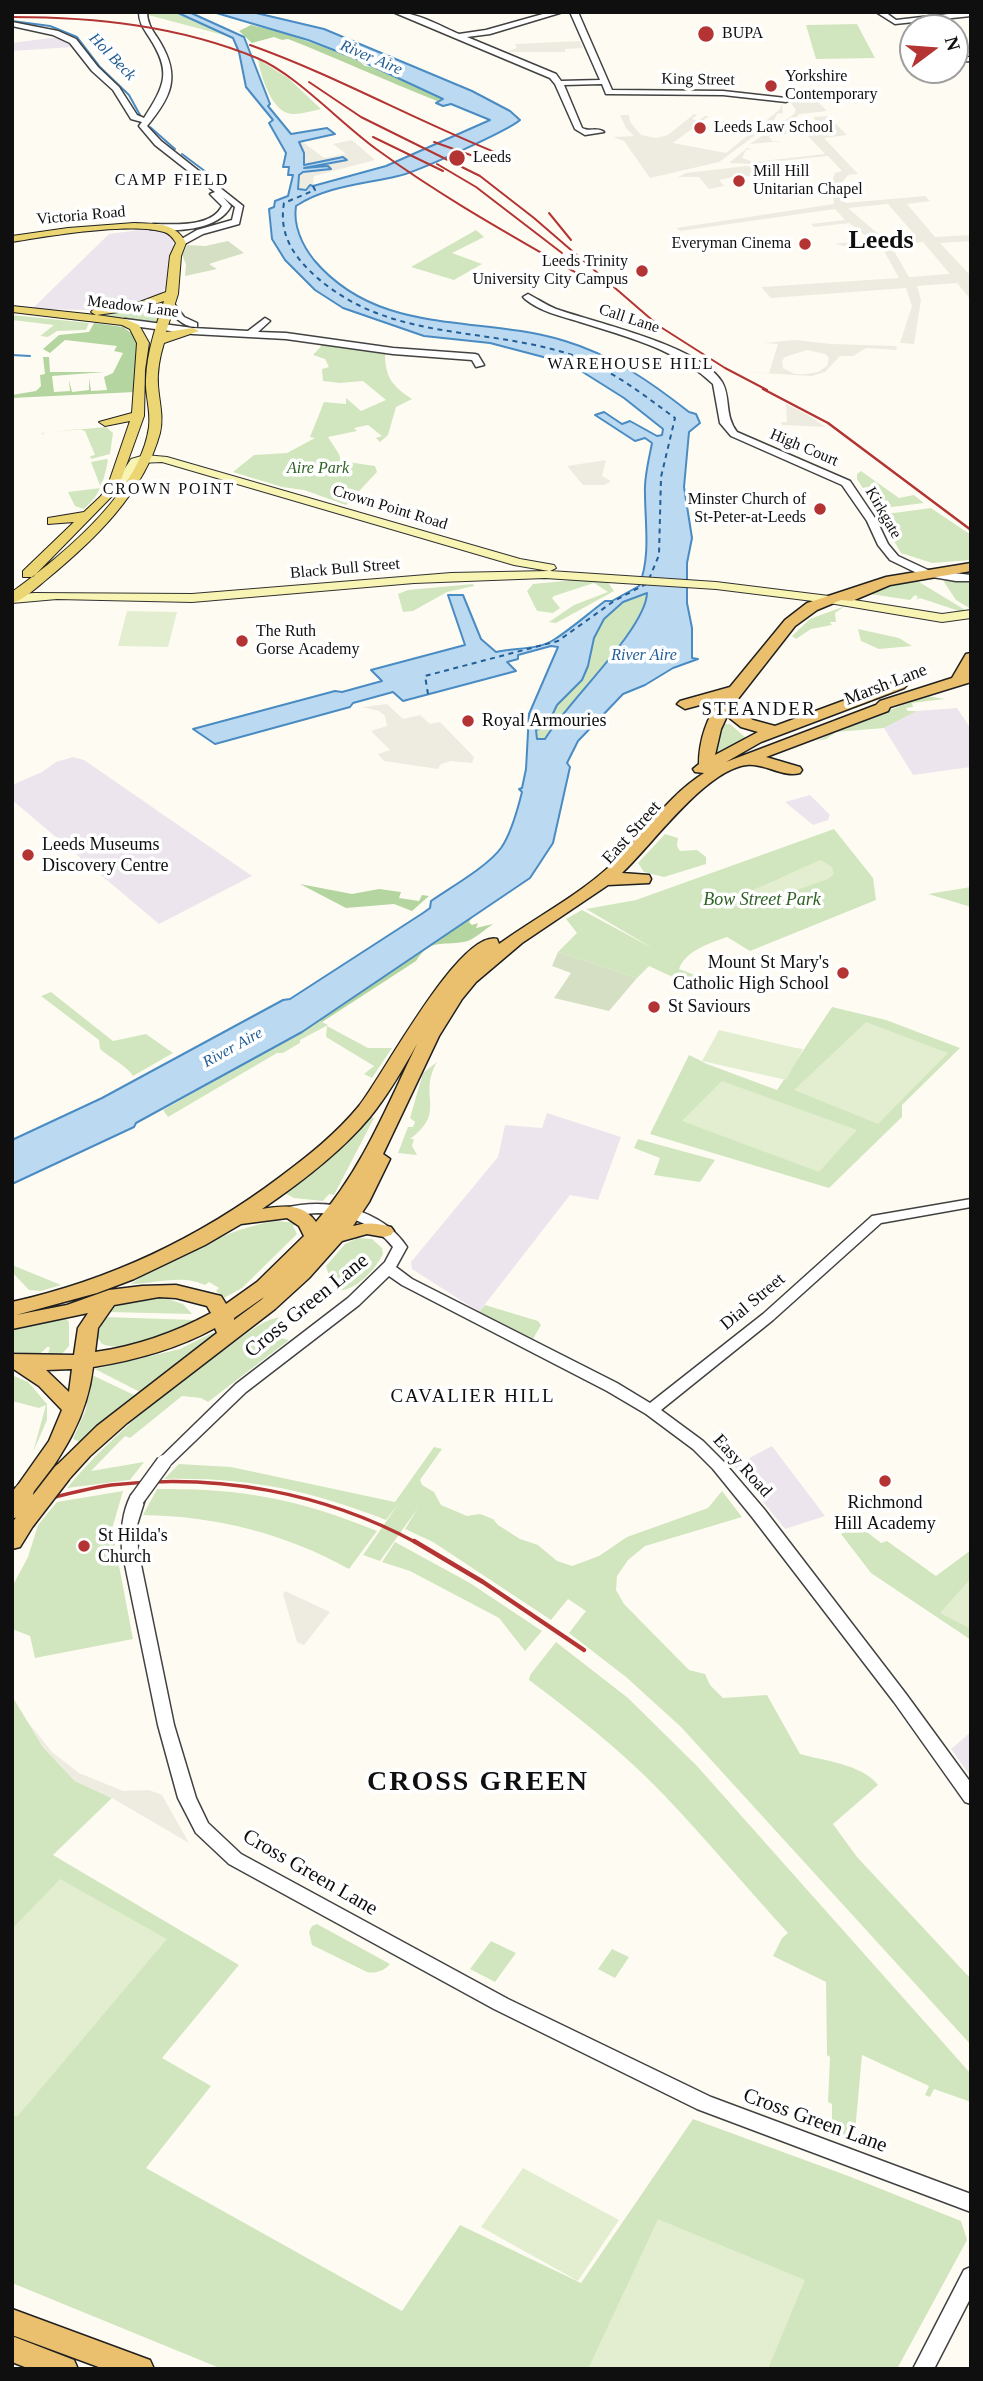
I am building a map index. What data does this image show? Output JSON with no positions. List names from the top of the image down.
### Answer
{
  "streets": {
    "highway": ["Marsh Lane", "East Street"],
    "main road": [
      "Victoria Road",
      "Meadow Lane",
      "Crown Point Road",
      "Black Bull Street"
    ],
    "street": [
      "King Street",
      "Call Lane",
      "High Court",
      "Kirkgate",
      "Dial Street",
      "Cross Green Lane",
      "Easy Road"
    ]
  },
  "crossings": [
    ["Call Lane", "High Court"],
    ["High Court", "Kirkgate"],
    ["Crown Point Road", "Black Bull Street"],
    ["Marsh Lane", "East Street"],
    ["Dial Street", "Easy Road"],
    ["Cross Green Lane", "Easy Road"]
  ],
  "districts": [
    "CAMP FIELD",
    "Leeds",
    "WAREHOUSE HILL",
    "CROWN POINT",
    "STEANDER",
    "CAVALIER HILL",
    "CROSS GREEN"
  ],
  "water": ["Hol Beck", "River Aire"],
  "parks": ["Aire Park", "Bow Street Park"],
  "places": [
    "BUPA",
    "Yorkshire Contemporary",
    "Leeds Law School",
    "Leeds",
    "Mill Hill Unitarian Chapel",
    "Everyman Cinema",
    "Leeds Trinity University City Campus",
    "Minster Church of St-Peter-at-Leeds",
    "The Ruth Gorse Academy",
    "Royal Armouries",
    "Leeds Museums Discovery Centre",
    "Mount St Mary's Catholic High School",
    "St Saviours",
    "Richmond Hill Academy",
    "St Hilda's Church"
  ],
  "north": "right"
}
